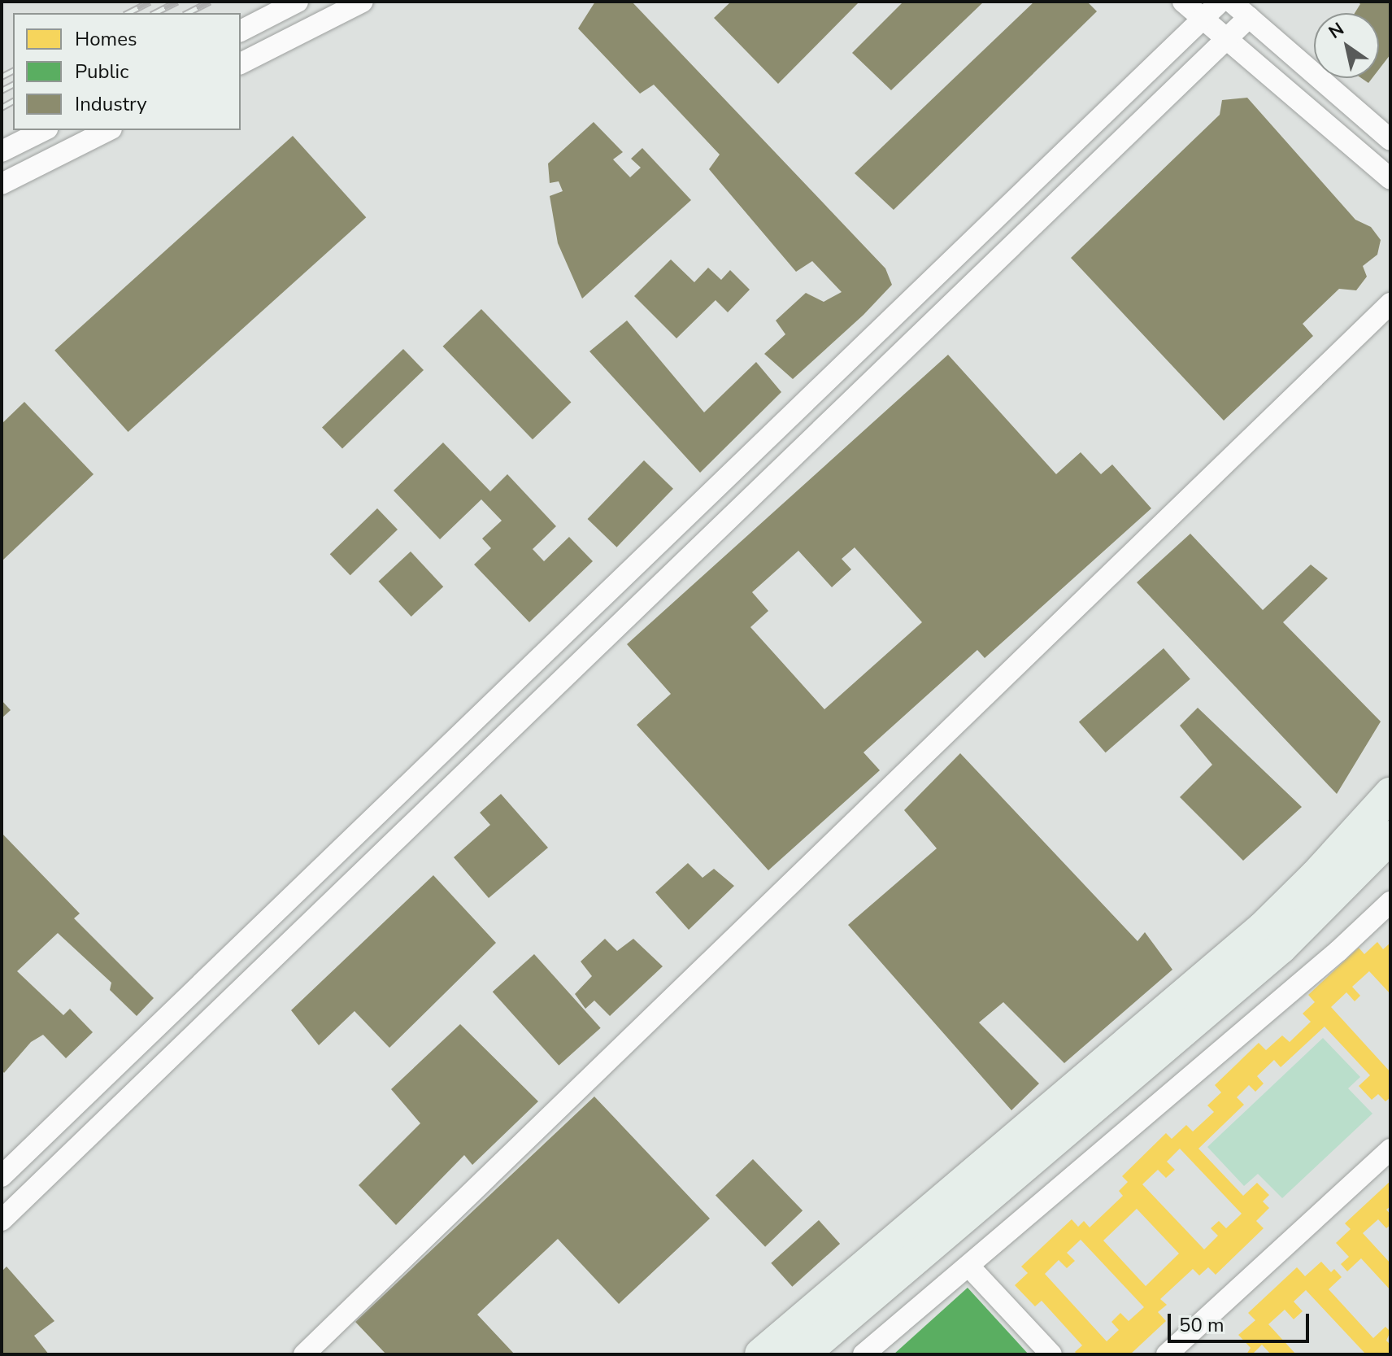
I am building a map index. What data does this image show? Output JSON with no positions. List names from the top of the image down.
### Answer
{
  "legend": ["Homes", "Public", "Industry"],
  "scale_bar": "50 m",
  "north": "top left"
}
